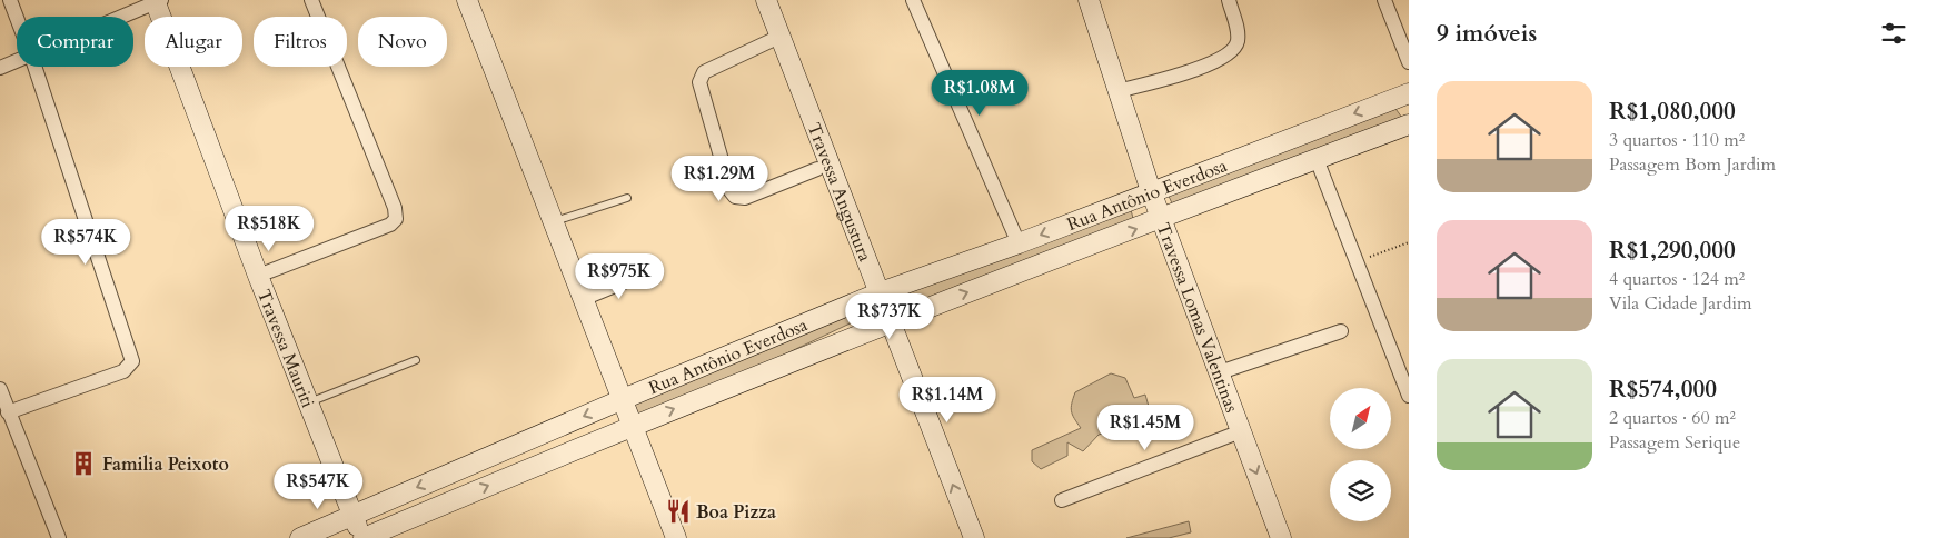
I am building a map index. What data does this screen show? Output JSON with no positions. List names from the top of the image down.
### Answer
{
  "streets": {
    "street": [
      "Travessa Angustura",
      "Rua Antônio Everdosa",
      "Travessa Lomas Valentinas",
      "Travessa Mauriti"
    ]
  },
  "crossings": [
    ["Travessa Angustura", "Rua Antônio Everdosa"],
    ["Rua Antônio Everdosa", "Travessa Lomas Valentinas"],
    ["Rua Antônio Everdosa", "Travessa Mauriti"]
  ],
  "one_way": ["Travessa Angustura"],
  "places": {
    "building": ["Familia Peixoto"],
    "restaurant": ["Boa Pizza"]
  },
  "north": "top right",
  "page": {
    "heading": "9 imóveis",
    "chip": [
      "Comprar",
      "Alugar",
      "Filtros",
      "Novo"
    ],
    "list": [
      {
        "name": "R$1,080,000",
        "note": "3 quartos · 110 m² · Passagem Bom Jardim"
      },
      {
        "name": "R$1,290,000",
        "note": "4 quartos · 124 m² · Vila Cidade Jardim"
      },
      {
        "name": "R$574,000",
        "note": "2 quartos · 60 m² · Passagem Serique"
      }
    ],
    "price": [
      "R$1.08M",
      "R$1.29M",
      "R$518K",
      "R$574K",
      "R$975K",
      "R$737K",
      "R$1.14M",
      "R$1.45M",
      "R$547K"
    ]
  }
}
